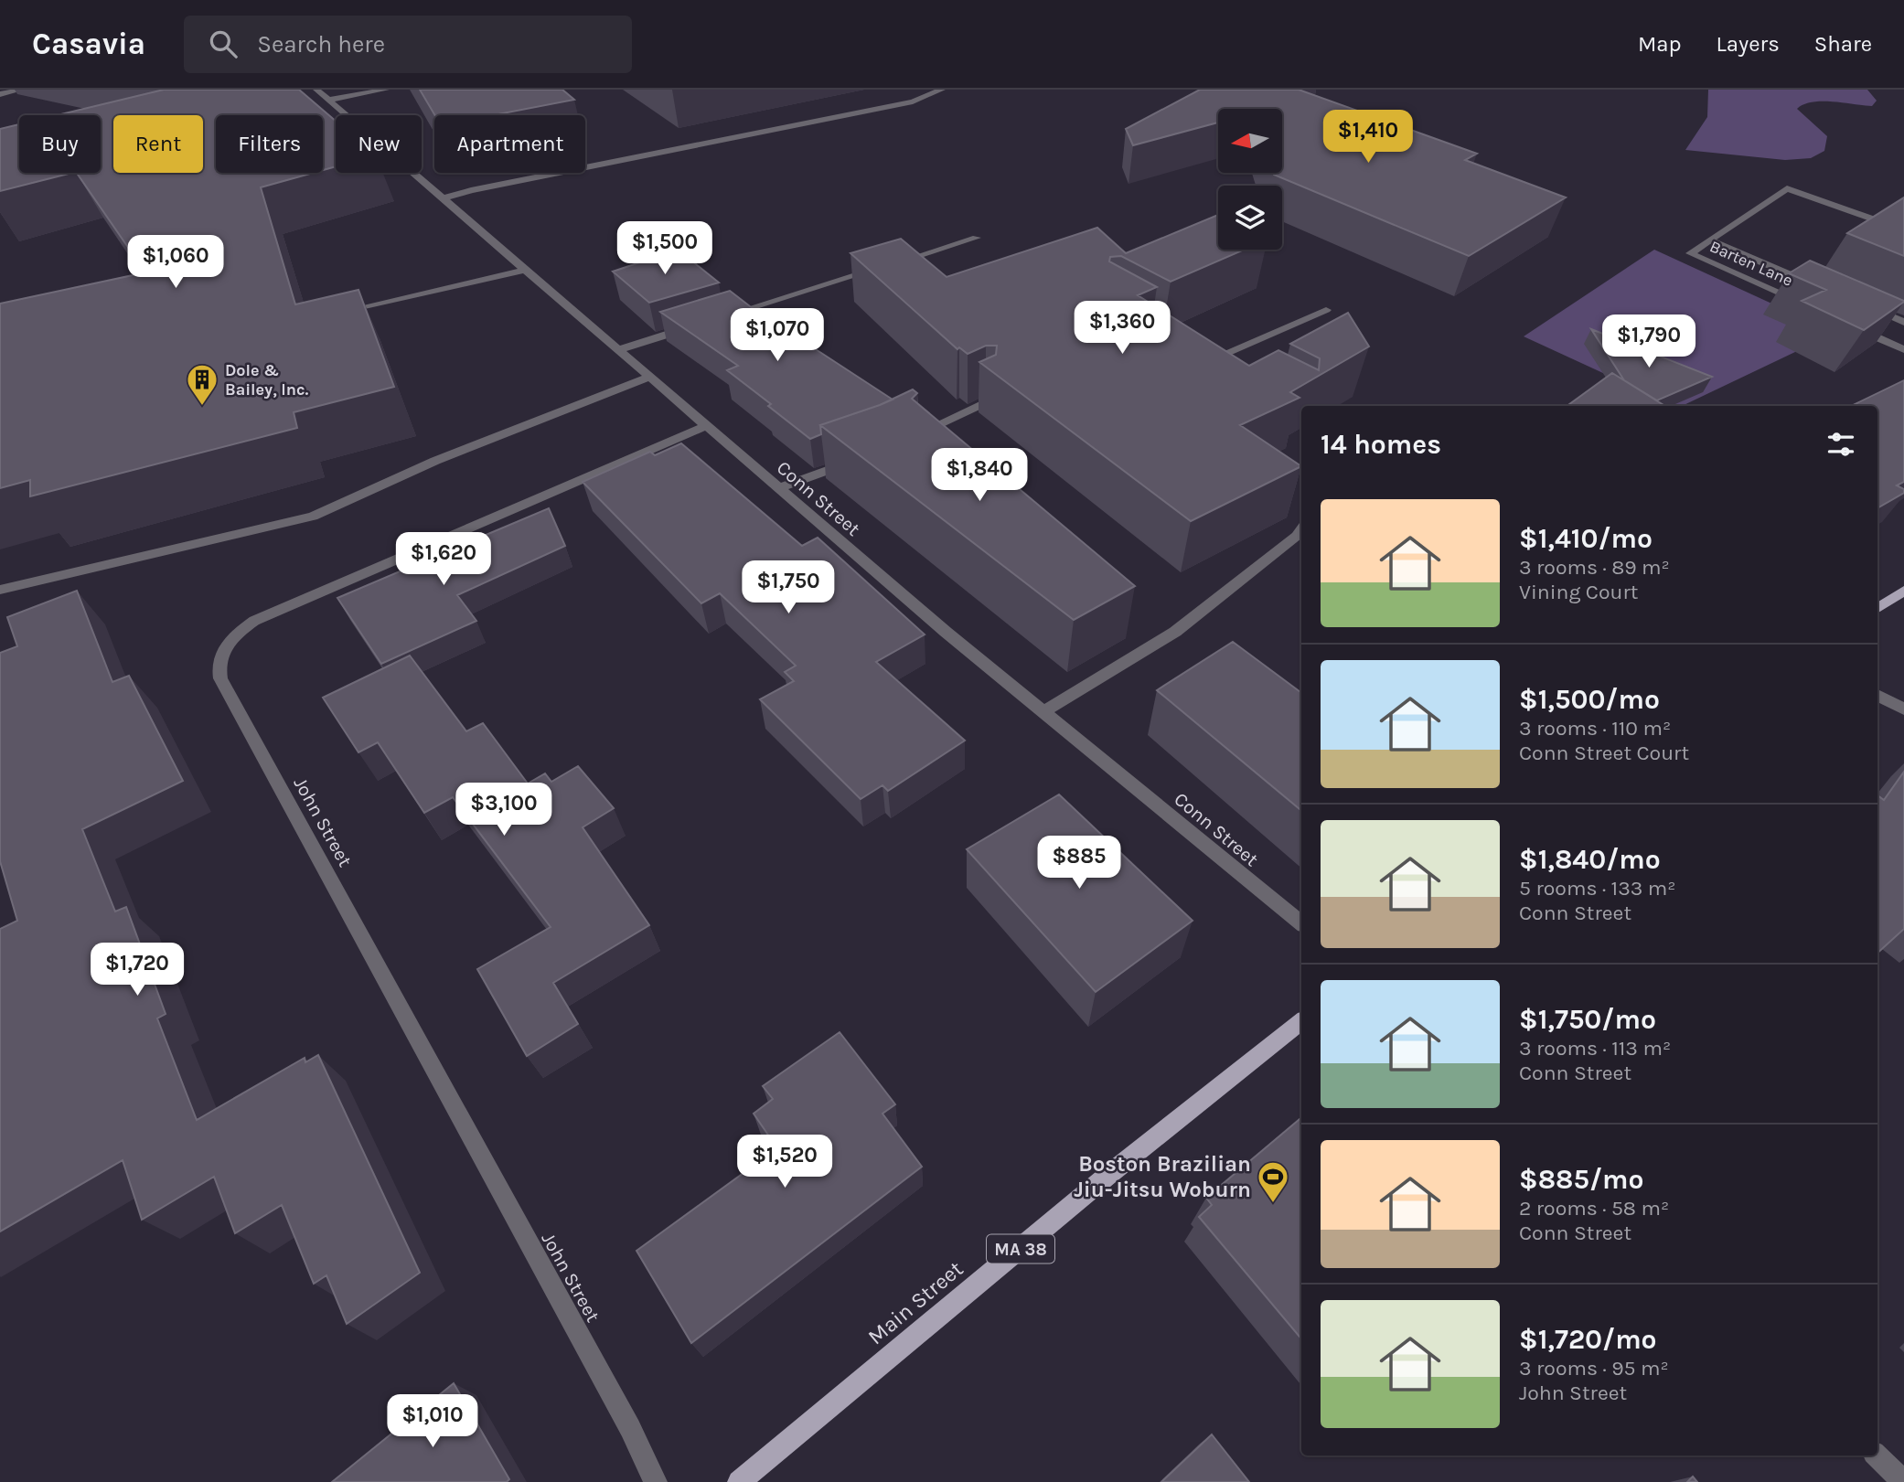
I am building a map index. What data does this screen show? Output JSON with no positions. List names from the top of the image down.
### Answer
{
  "streets": {
    "main road": ["MA 38", "Main Street"],
    "street": ["Barten Lane", "Conn Street", "John Street"]
  },
  "crossings": [
    ["Conn Street", "John Street"]
  ],
  "places": {
    "building": ["Dole & Bailey, Inc."],
    "sports": ["Boston Brazilian Jiu-Jitsu Woburn"]
  },
  "north": "left",
  "page": {
    "header": "Casavia",
    "search": "Search here",
    "nav": ["Map", "Layers", "Share"],
    "price": [
      "$1,410",
      "$1,500",
      "$1,060",
      "$1,360",
      "$1,070",
      "$1,790",
      "$1,840",
      "$1,620",
      "$1,750",
      "$3,100",
      "$885",
      "$1,720",
      "$1,520",
      "$1,010"
    ],
    "chip": [
      "Buy",
      "Rent",
      "Filters",
      "New",
      "Apartment"
    ],
    "heading": "14 homes",
    "list": [
      {
        "name": "$1,410/mo",
        "note": "3 rooms · 89 m² · Vining Court"
      },
      {
        "name": "$1,500/mo",
        "note": "3 rooms · 110 m² · Conn Street Court"
      },
      {
        "name": "$1,840/mo",
        "note": "5 rooms · 133 m² · Conn Street"
      },
      {
        "name": "$1,750/mo",
        "note": "3 rooms · 113 m² · Conn Street"
      },
      {
        "name": "$885/mo",
        "note": "2 rooms · 58 m² · Conn Street"
      },
      {
        "name": "$1,720/mo",
        "note": "3 rooms · 95 m² · John Street"
      }
    ]
  }
}
